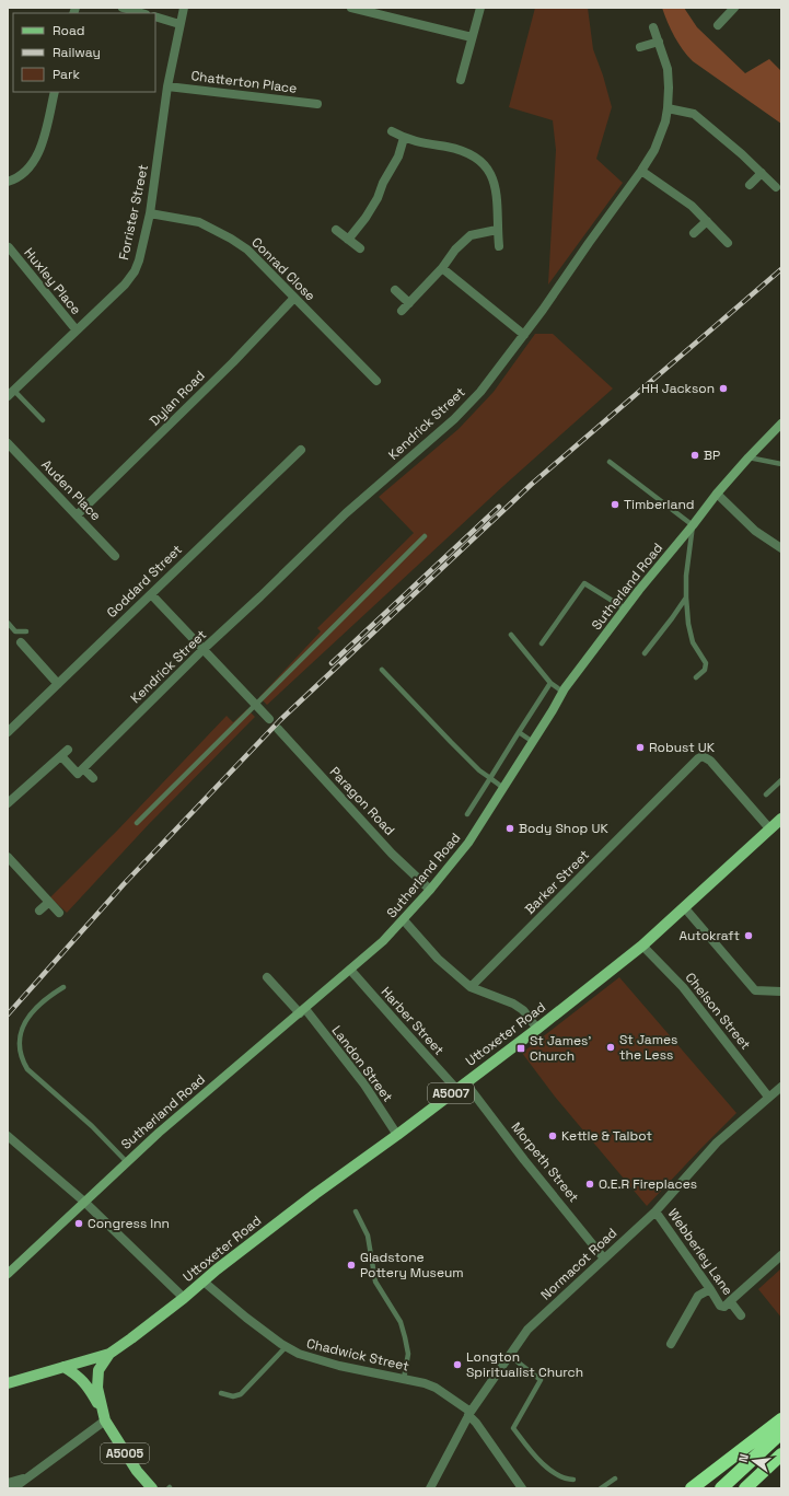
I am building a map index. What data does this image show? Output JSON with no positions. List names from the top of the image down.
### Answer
{
  "streets": {
    "main road": ["Uttoxeter Road", "A5007", "A5005"],
    "street": [
      "Chatterton Place",
      "Forrister Street",
      "Conrad Close",
      "Huxley Place",
      "Dylan Road",
      "Kendrick Street",
      "Auden Place",
      "Goddard Street",
      "Sutherland Road",
      "Paragon Road",
      "Barker Street",
      "Chelson Street",
      "Harber Street",
      "Landon Street",
      "Morpeth Street",
      "Webberley Lane",
      "Normacot Road",
      "Chadwick Street"
    ]
  },
  "crossings": [
    ["Chatterton Place", "Forrister Street"],
    ["Forrister Street", "Conrad Close"],
    ["Forrister Street", "Huxley Place"],
    ["Conrad Close", "Dylan Road"],
    ["Dylan Road", "Auden Place"],
    ["Sutherland Road", "Paragon Road"],
    ["Sutherland Road", "Harber Street"],
    ["Sutherland Road", "Landon Street"],
    ["Barker Street", "Uttoxeter Road"],
    ["Chelson Street", "Uttoxeter Road"],
    ["Chelson Street", "Normacot Road"],
    ["Harber Street", "Uttoxeter Road"],
    ["Harber Street", "Morpeth Street"],
    ["Uttoxeter Road", "Landon Street"],
    ["Uttoxeter Road", "A5007"],
    ["Uttoxeter Road", "Morpeth Street"],
    ["Uttoxeter Road", "Chadwick Street"],
    ["Uttoxeter Road", "A5005"],
    ["A5007", "A5005"],
    ["Morpeth Street", "Normacot Road"],
    ["Webberley Lane", "Normacot Road"],
    ["Normacot Road", "Chadwick Street"]
  ],
  "places": {
    "other": [
      "HH Jackson",
      "BP",
      "Timberland",
      "Robust UK",
      "Body Shop UK",
      "Autokraft",
      "St James the Less",
      "Kettle & Talbot",
      "O.E.R Fireplaces",
      "Congress Inn",
      "Gladstone Pottery Museum",
      "Longton Spiritualist Church"
    ],
    "transit": ["St James' Church"]
  },
  "legend": ["Road", "Railway", "Park"],
  "north": "left"
}
